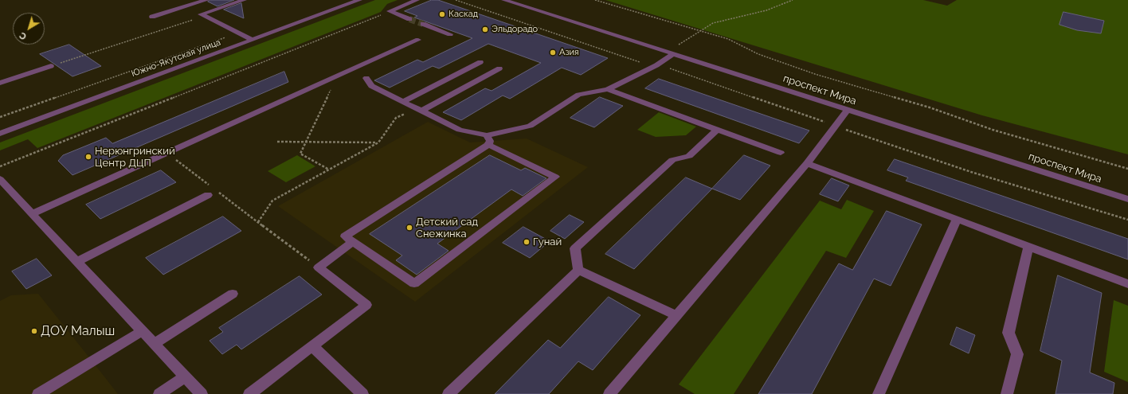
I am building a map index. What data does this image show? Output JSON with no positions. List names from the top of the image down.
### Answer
{
  "streets": {
    "street": ["Южно-Якутская улица", "проспект Мира"]
  },
  "places": [
    "Каскад",
    "Эльдорадо",
    "Азия",
    "Нерюнгринский Центр ДЦП",
    "Детский сад Снежинка",
    "Гунай",
    "ДОУ Малыш"
  ],
  "north": "bottom left"
}
